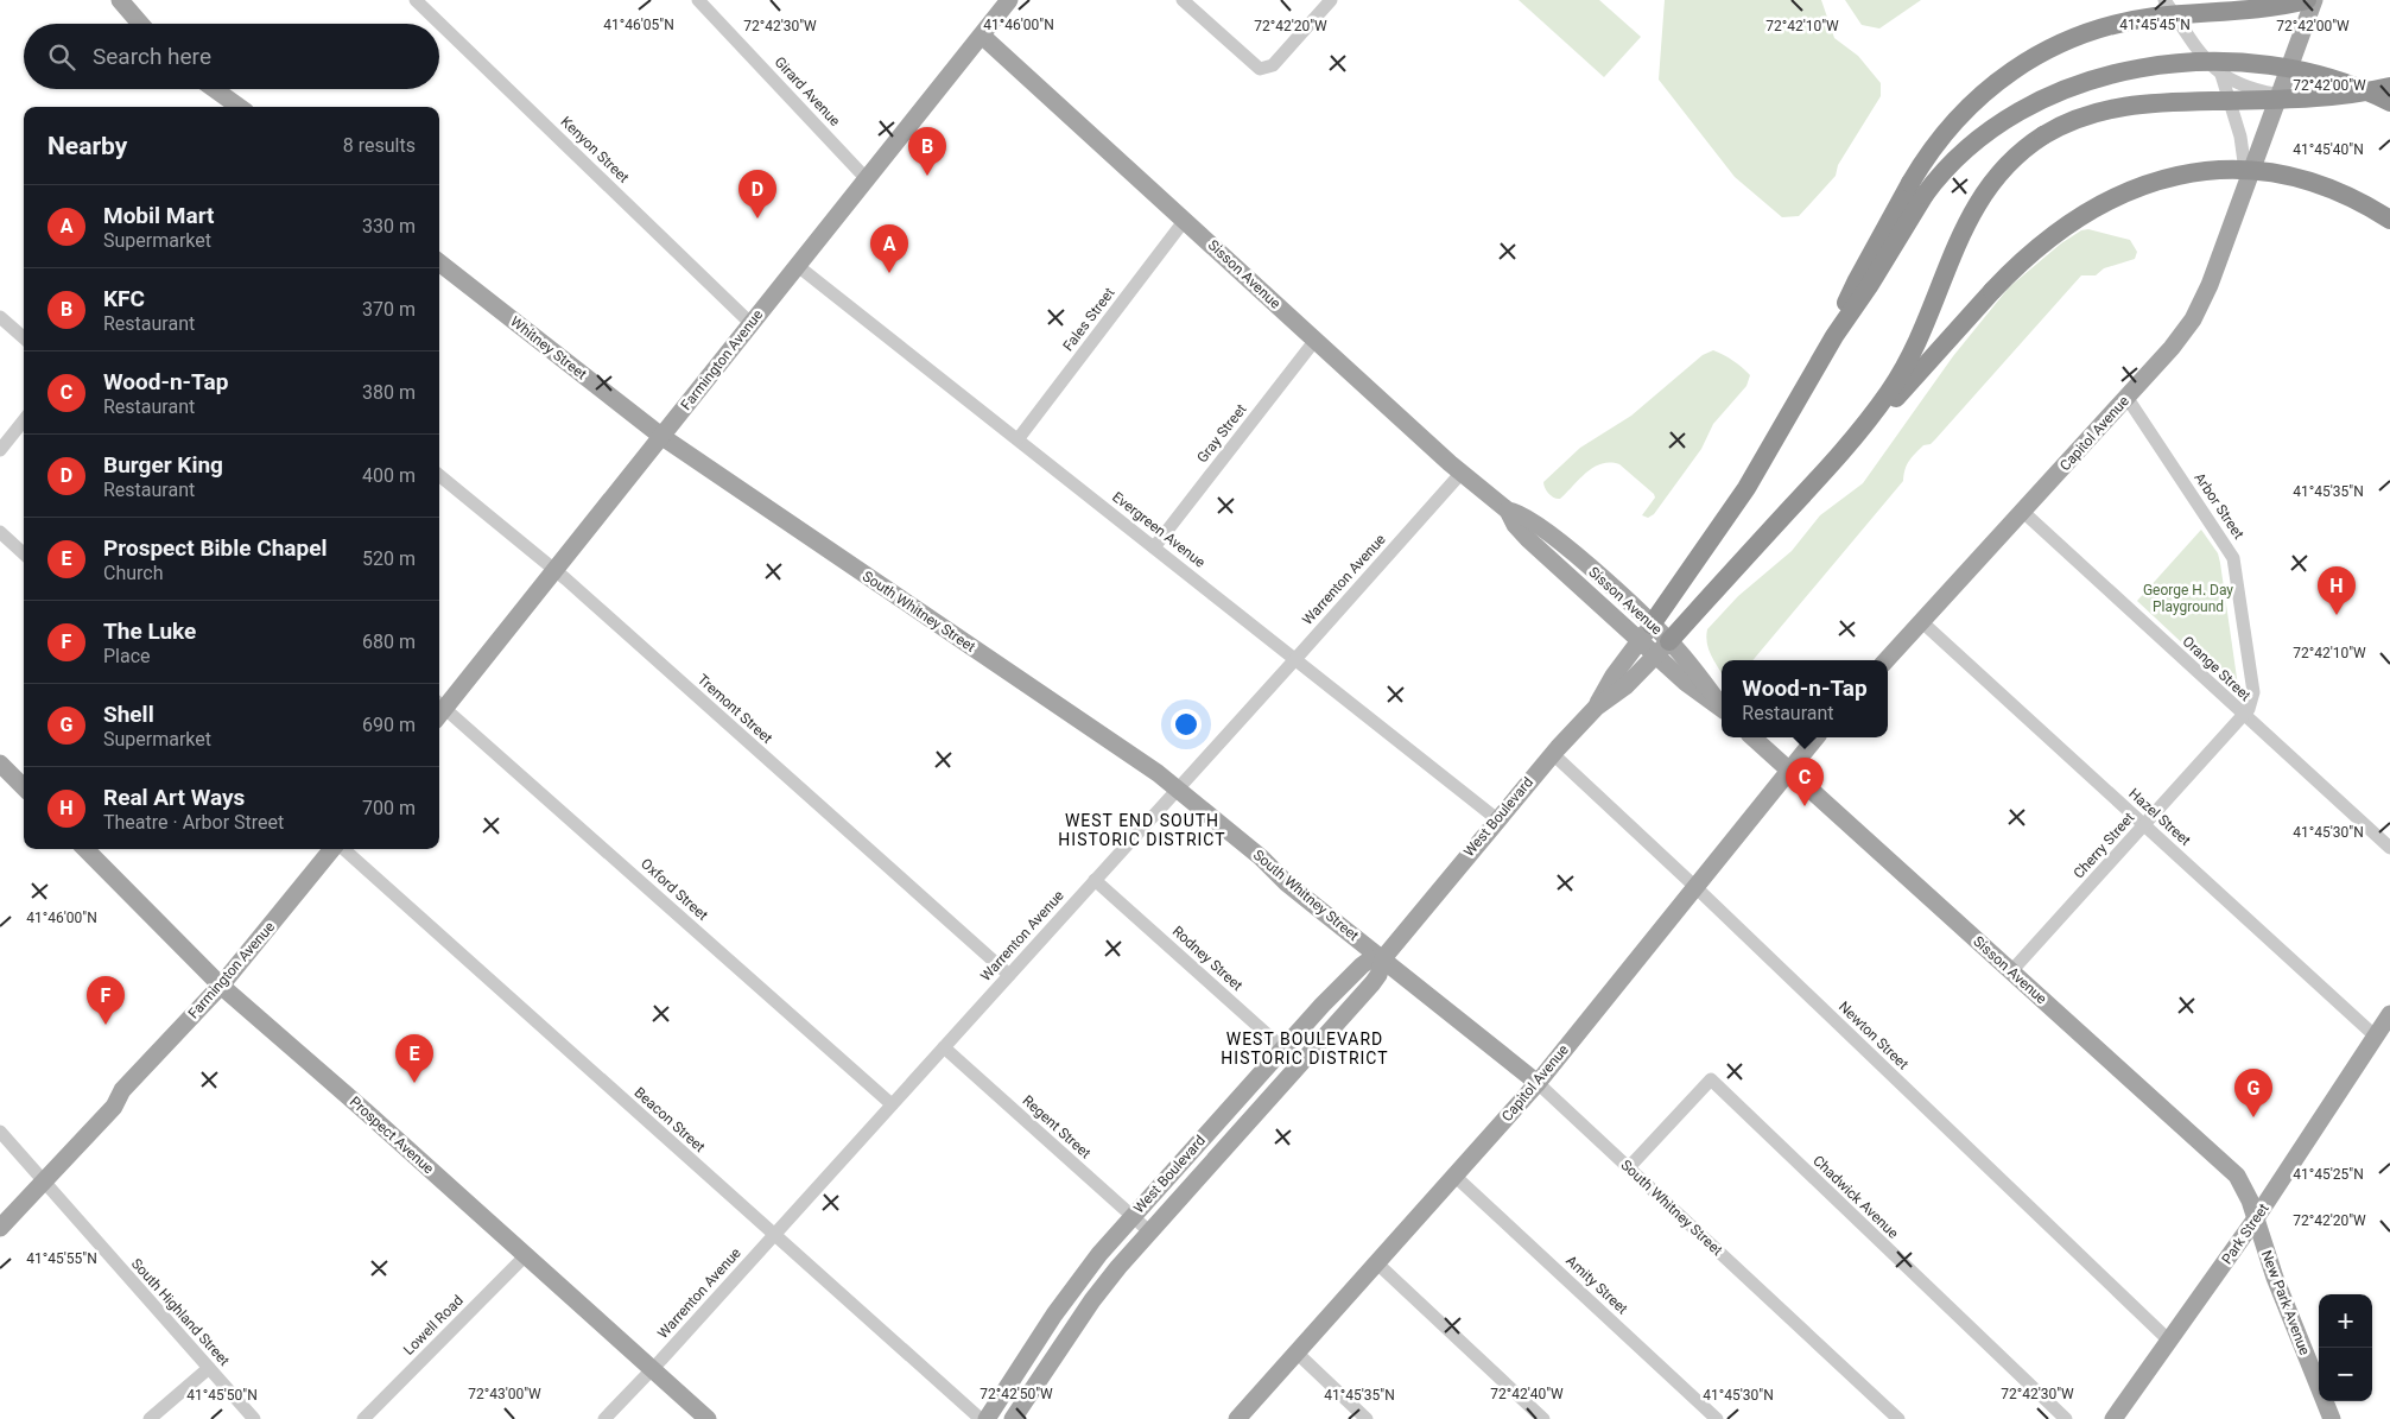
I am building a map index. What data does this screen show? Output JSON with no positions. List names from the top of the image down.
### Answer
{
  "streets": {
    "main road": [
      "Sisson Avenue",
      "Whitney Street",
      "Farmington Avenue",
      "Capitol Avenue",
      "South Whitney Street",
      "West Boulevard",
      "Prospect Avenue",
      "Park Street",
      "New Park Avenue"
    ],
    "street": [
      "Girard Avenue",
      "Kenyon Street",
      "Fales Street",
      "Gray Street",
      "Arbor Street",
      "Evergreen Avenue",
      "Warrenton Avenue",
      "Orange Street",
      "Tremont Street",
      "Hazel Street",
      "Cherry Street",
      "Oxford Street",
      "Rodney Street",
      "Newton Street",
      "Beacon Street",
      "Regent Street",
      "Chadwick Avenue",
      "Amity Street",
      "South Highland Street",
      "Lowell Road"
    ]
  },
  "crossings": [
    ["Girard Avenue", "Farmington Avenue"],
    ["Kenyon Street", "Farmington Avenue"],
    ["Sisson Avenue", "Fales Street"],
    ["Sisson Avenue", "Farmington Avenue"],
    ["Sisson Avenue", "Gray Street"],
    ["Sisson Avenue", "Capitol Avenue"],
    ["Sisson Avenue", "Warrenton Avenue"],
    ["Sisson Avenue", "West Boulevard"],
    ["Sisson Avenue", "Cherry Street"],
    ["Sisson Avenue", "Park Street"],
    ["Sisson Avenue", "New Park Avenue"],
    ["Fales Street", "Evergreen Avenue"],
    ["Whitney Street", "Farmington Avenue"],
    ["Whitney Street", "South Whitney Street"],
    ["Farmington Avenue", "Evergreen Avenue"],
    ["Farmington Avenue", "South Whitney Street"],
    ["Farmington Avenue", "Tremont Street"],
    ["Farmington Avenue", "Prospect Avenue"],
    ["Farmington Avenue", "South Highland Street"],
    ["Gray Street", "Evergreen Avenue"],
    ["Capitol Avenue", "Arbor Street"],
    ["Capitol Avenue", "South Whitney Street"],
    ["Capitol Avenue", "Orange Street"],
    ["Capitol Avenue", "Hazel Street"],
    ["Capitol Avenue", "Newton Street"],
    ["Capitol Avenue", "Amity Street"],
    ["Arbor Street", "Orange Street"],
    ["Arbor Street", "Cherry Street"],
    ["Evergreen Avenue", "Warrenton Avenue"],
    ["Evergreen Avenue", "West Boulevard"],
    ["Warrenton Avenue", "South Whitney Street"],
    ["Warrenton Avenue", "Tremont Street"],
    ["Warrenton Avenue", "Oxford Street"],
    ["Warrenton Avenue", "Rodney Street"],
    ["Warrenton Avenue", "Beacon Street"],
    ["Warrenton Avenue", "Regent Street"],
    ["Warrenton Avenue", "Prospect Avenue"],
    ["South Whitney Street", "West Boulevard"],
    ["South Whitney Street", "Chadwick Avenue"],
    ["Orange Street", "Cherry Street"],
    ["West Boulevard", "Rodney Street"],
    ["West Boulevard", "Newton Street"],
    ["West Boulevard", "Regent Street"],
    ["Hazel Street", "Cherry Street"],
    ["Hazel Street", "Park Street"],
    ["Newton Street", "Park Street"],
    ["Prospect Avenue", "Lowell Road"],
    ["Park Street", "New Park Avenue"]
  ],
  "districts": ["WEST END SOUTH HISTORIC DISTRICT", "WEST BOULEVARD HISTORIC DISTRICT"],
  "parks": ["George H. Day Playground"],
  "page": {
    "search": "Search here",
    "heading": ["Nearby", "8 results"],
    "pins": [
      "B",
      "D",
      "A",
      "H",
      "C",
      "F",
      "E",
      "G"
    ],
    "list": [
      {
        "mark": "A",
        "name": "Mobil Mart",
        "note": "Supermarket",
        "value": "330 m"
      },
      {
        "mark": "B",
        "name": "KFC",
        "note": "Restaurant",
        "value": "370 m"
      },
      {
        "mark": "C",
        "name": "Wood-n-Tap",
        "note": "Restaurant",
        "value": "380 m"
      },
      {
        "mark": "D",
        "name": "Burger King",
        "note": "Restaurant",
        "value": "400 m"
      },
      {
        "mark": "E",
        "name": "Prospect Bible Chapel",
        "note": "Church",
        "value": "520 m"
      },
      {
        "mark": "F",
        "name": "The Luke",
        "note": "Place",
        "value": "680 m"
      },
      {
        "mark": "G",
        "name": "Shell",
        "note": "Supermarket",
        "value": "690 m"
      },
      {
        "mark": "H",
        "name": "Real Art Ways",
        "note": "Theatre · Arbor Street",
        "value": "700 m"
      }
    ],
    "popup": ["Wood-n-Tap", "Restaurant"],
    "map_buttons": ["+", "−"]
  },
  "coordinates": [
    "41°46'05\"N",
    "41°46'00\"N",
    "41°45'45\"N",
    "72°42'30\"W",
    "72°42'10\"W",
    "72°42'20\"W",
    "72°42'00\"W",
    "41°45'40\"N",
    "41°45'35\"N",
    "41°45'30\"N",
    "41°45'25\"N",
    "41°45'55\"N",
    "72°43'00\"W",
    "72°42'50\"W",
    "72°42'40\"W",
    "41°45'50\"N"
  ]
}
